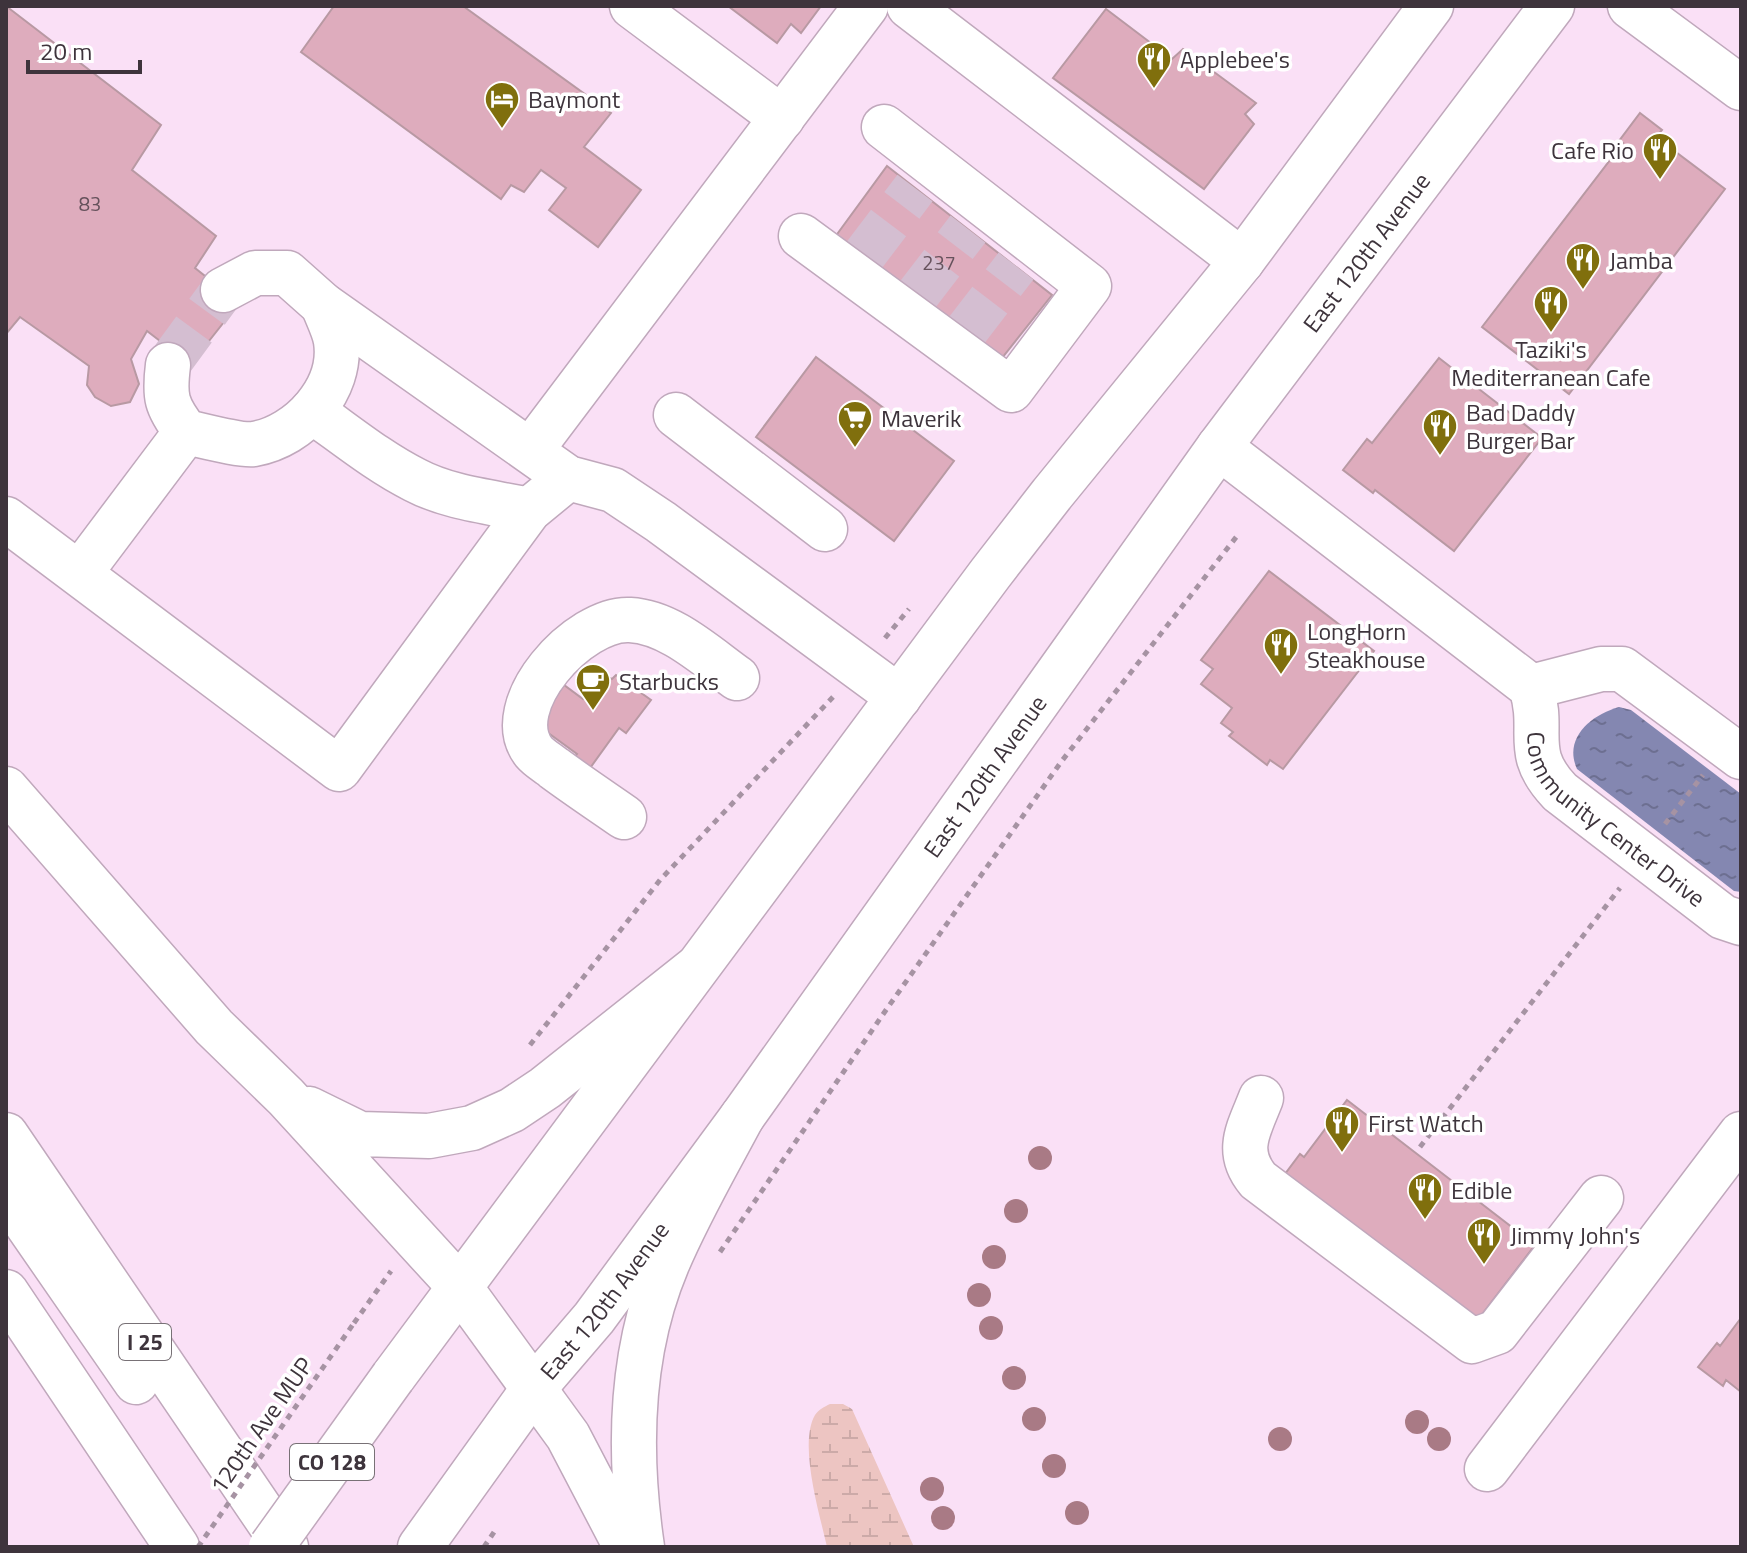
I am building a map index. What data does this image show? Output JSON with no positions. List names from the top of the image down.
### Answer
{
  "streets": {
    "main road": [
      "East 120th Avenue",
      "Community Center Drive",
      "I 25",
      "CO 128"
    ],
    "path": ["120th Ave MUP"]
  },
  "crossings": [
    ["East 120th Avenue", "Community Center Drive"]
  ],
  "places": {
    "restaurant": [
      "Applebee's",
      "Cafe Rio",
      "Jamba",
      "Taziki's Mediterranean Cafe",
      "Bad Daddy Burger Bar",
      "LongHorn Steakhouse",
      "First Watch",
      "Edible",
      "Jimmy John's"
    ],
    "hotel": ["Baymont"],
    "supermarket": ["Maverik"],
    "cafe": ["Starbucks"]
  },
  "house_numbers": ["83", "237"],
  "scale_bar": "20 m"
}
